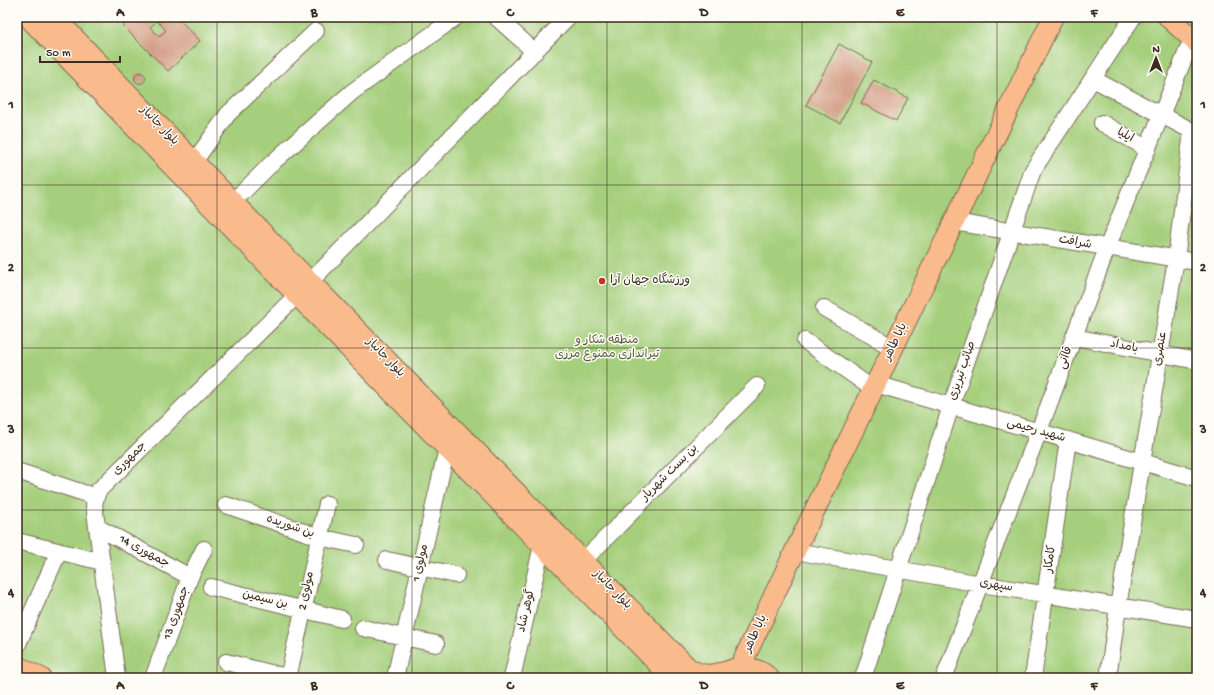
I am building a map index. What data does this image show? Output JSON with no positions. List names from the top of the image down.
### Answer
{
  "streets": {
    "main road": ["بلوار جانباز", "بابا طاهر"],
    "street": [
      "ایلیا",
      "شرافت",
      "بامداد",
      "عنصری",
      "قاآنی",
      "صائب تبریزی",
      "شهید رحیمی",
      "جمهوری",
      "بن بست شهریار",
      "بن شوریده",
      "جمهوری 14",
      "کامکار",
      "مولوی 1",
      "سپهری",
      "مولوی 2",
      "بن سیمین",
      "گوهر شاد",
      "جمهوری 13"
    ]
  },
  "crossings": [
    ["بلوار جانباز", "بابا طاهر"],
    ["بلوار جانباز", "جمهوری"],
    ["بلوار جانباز", "بن بست شهریار"],
    ["بلوار جانباز", "مولوی 1"],
    ["بلوار جانباز", "گوهر شاد"],
    ["ایلیا", "قاآنی"],
    ["شرافت", "بابا طاهر"],
    ["شرافت", "عنصری"],
    ["شرافت", "قاآنی"],
    ["شرافت", "صائب تبریزی"],
    ["بابا طاهر", "شهید رحیمی"],
    ["بابا طاهر", "سپهری"],
    ["بامداد", "عنصری"],
    ["بامداد", "قاآنی"],
    ["عنصری", "قاآنی"],
    ["عنصری", "صائب تبریزی"],
    ["عنصری", "شهید رحیمی"],
    ["عنصری", "سپهری"],
    ["قاآنی", "شهید رحیمی"],
    ["قاآنی", "سپهری"],
    ["صائب تبریزی", "شهید رحیمی"],
    ["صائب تبریزی", "سپهری"],
    ["شهید رحیمی", "کامکار"],
    ["بن شوریده", "مولوی 2"],
    ["جمهوری 14", "جمهوری 13"],
    ["کامکار", "سپهری"],
    ["مولوی 2", "بن سیمین"]
  ],
  "parks": ["منطقه شکار و تیراندازی ممنوع مرزی"],
  "places": ["ورزشگاه جهان آرا"],
  "scale_bar": "50 m",
  "north": "top",
  "grid": {
    "columns": [
      "A",
      "B",
      "C",
      "D",
      "E",
      "F"
    ],
    "rows": [
      "1",
      "2",
      "3",
      "4"
    ]
  }
}
